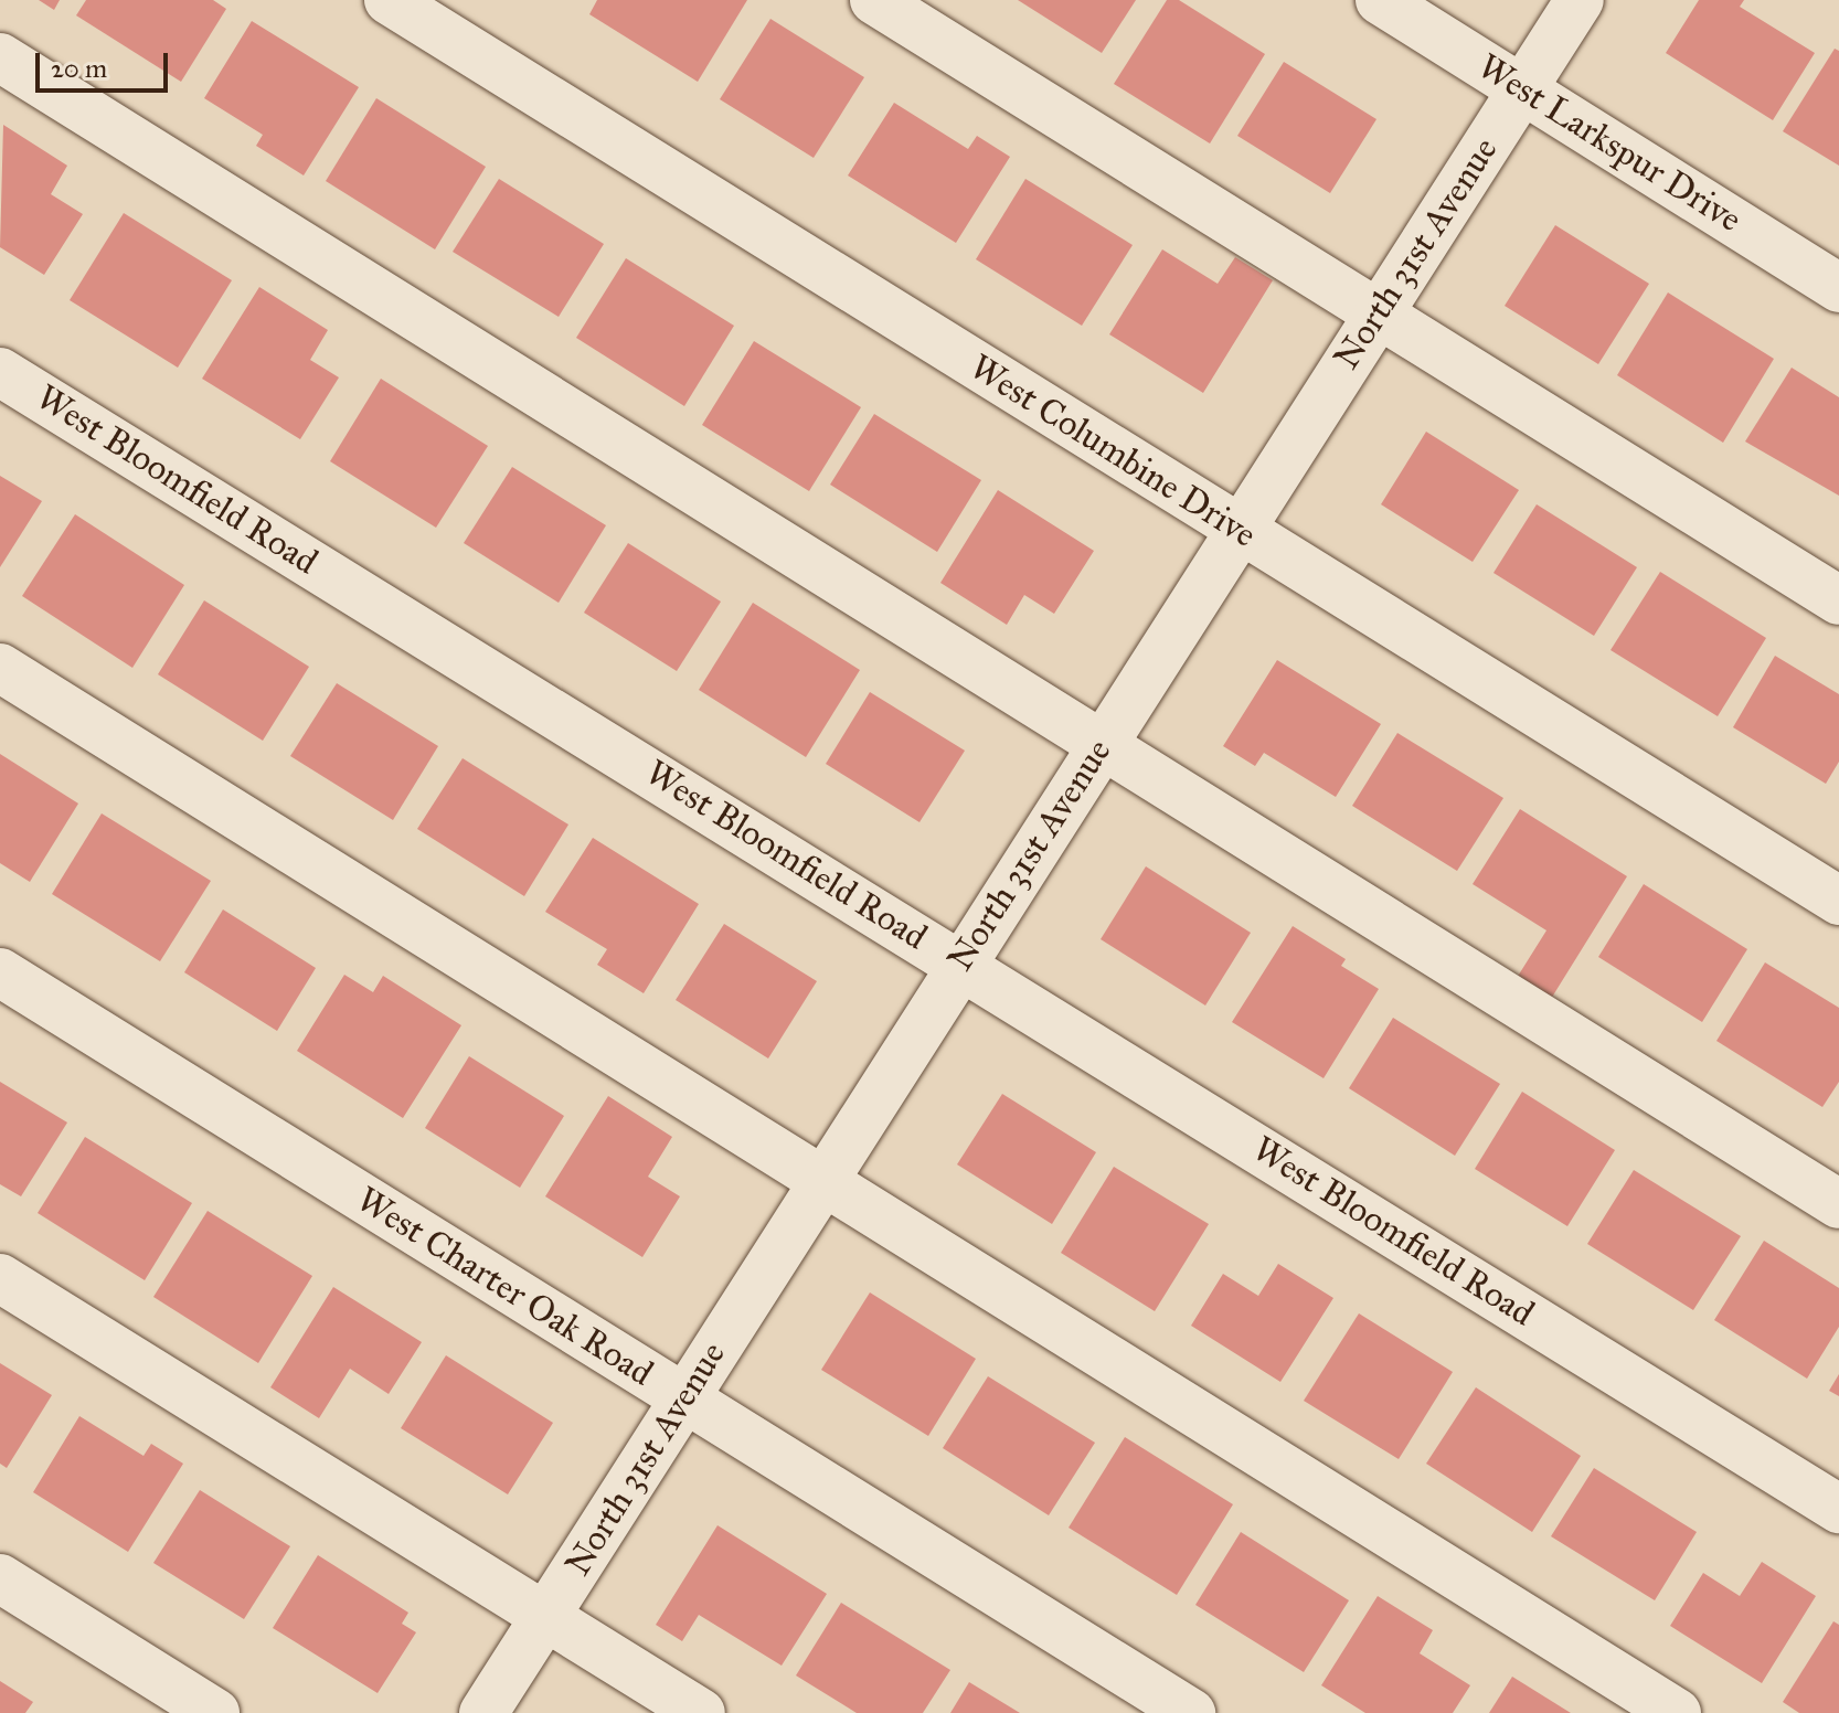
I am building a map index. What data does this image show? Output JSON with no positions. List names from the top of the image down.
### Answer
{
  "streets": {
    "street": [
      "West Larkspur Drive",
      "North 31st Avenue",
      "West Columbine Drive",
      "West Bloomfield Road",
      "West Charter Oak Road"
    ]
  },
  "crossings": [
    ["West Larkspur Drive", "North 31st Avenue"],
    ["North 31st Avenue", "West Columbine Drive"],
    ["North 31st Avenue", "West Bloomfield Road"],
    ["North 31st Avenue", "West Charter Oak Road"]
  ],
  "scale_bar": "20 m"
}
